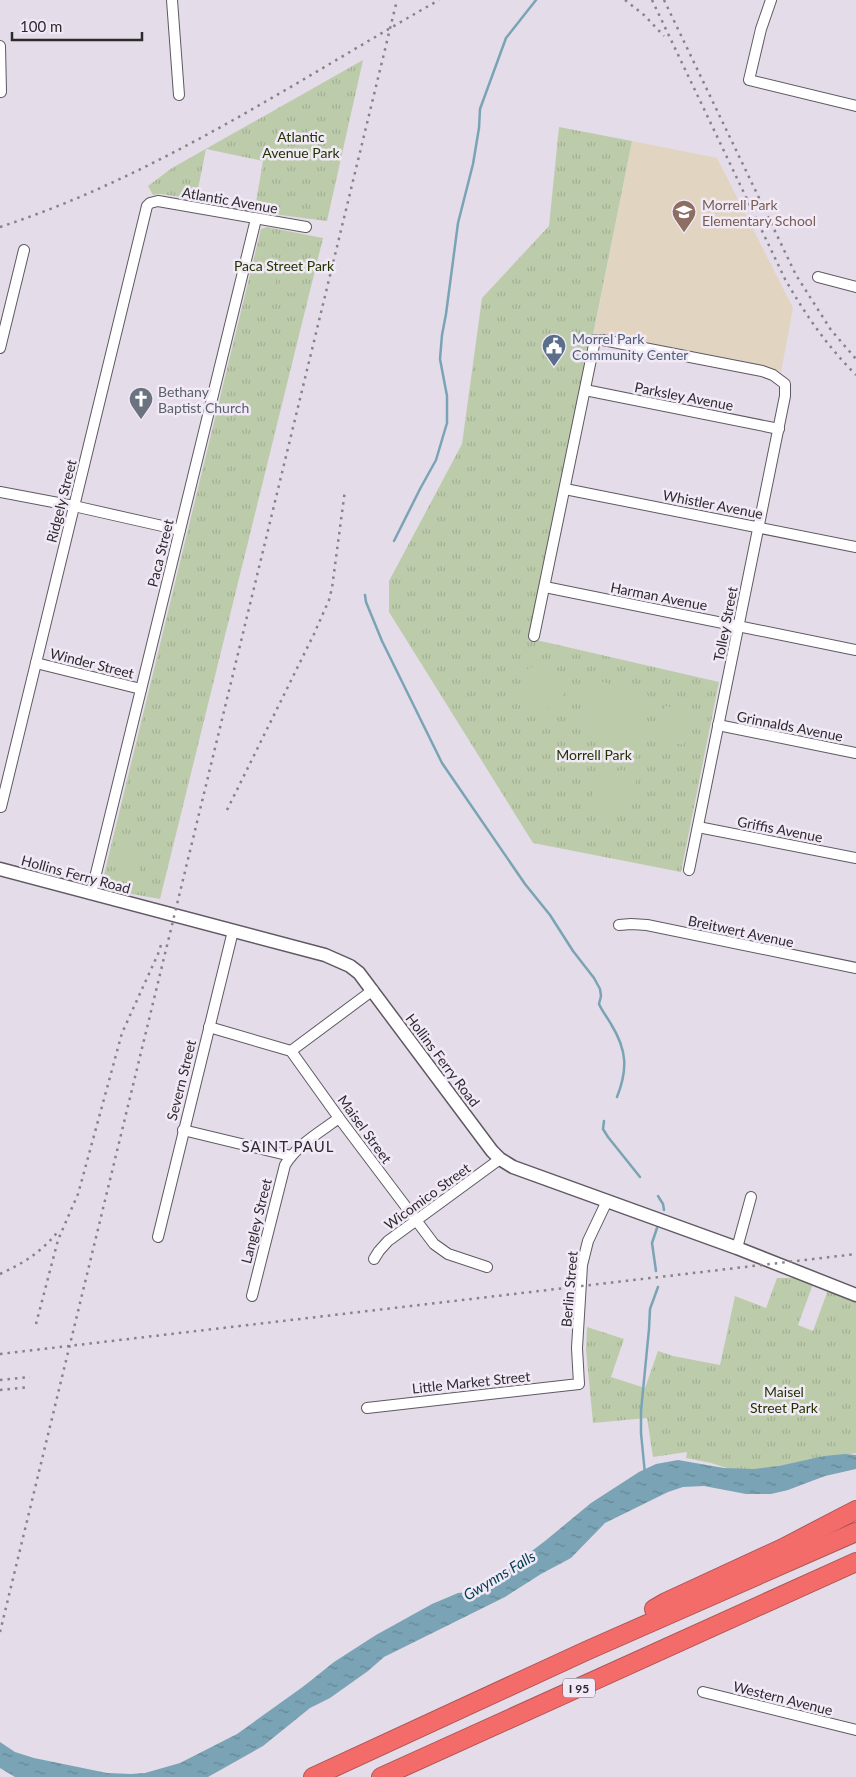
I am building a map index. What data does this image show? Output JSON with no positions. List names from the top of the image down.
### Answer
{
  "streets": {
    "highway": ["I 95"],
    "street": [
      "Atlantic Avenue",
      "Parksley Avenue",
      "Ridgely Street",
      "Whistler Avenue",
      "Paca Street",
      "Harman Avenue",
      "Tolley Street",
      "Winder Street",
      "Grinnalds Avenue",
      "Griffis Avenue",
      "Hollins Ferry Road",
      "Breitwert Avenue",
      "Severn Street",
      "Maisel Street",
      "Wicomico Street",
      "Langley Street",
      "Berlin Street",
      "Little Market Street",
      "Western Avenue"
    ]
  },
  "crossings": [
    ["Atlantic Avenue", "Ridgely Street"],
    ["Atlantic Avenue", "Paca Street"],
    ["Parksley Avenue", "Tolley Street"],
    ["Ridgely Street", "Winder Street"],
    ["Whistler Avenue", "Tolley Street"],
    ["Paca Street", "Winder Street"],
    ["Paca Street", "Hollins Ferry Road"],
    ["Harman Avenue", "Tolley Street"],
    ["Tolley Street", "Grinnalds Avenue"],
    ["Tolley Street", "Griffis Avenue"],
    ["Hollins Ferry Road", "Severn Street"],
    ["Hollins Ferry Road", "Wicomico Street"],
    ["Hollins Ferry Road", "Berlin Street"],
    ["Maisel Street", "Wicomico Street"],
    ["Maisel Street", "Langley Street"],
    ["Berlin Street", "Little Market Street"]
  ],
  "districts": ["SAINT PAUL"],
  "water": ["Gwynns Falls"],
  "parks": [
    "Atlantic Avenue Park",
    "Paca Street Park",
    "Morrell Park",
    "Maisel Street Park"
  ],
  "places": {
    "school or university": ["Morrell Park Elementary School"],
    "public building": ["Morrel Park Community Center"],
    "church": ["Bethany Baptist Church"]
  },
  "scale_bar": "100 m"
}
